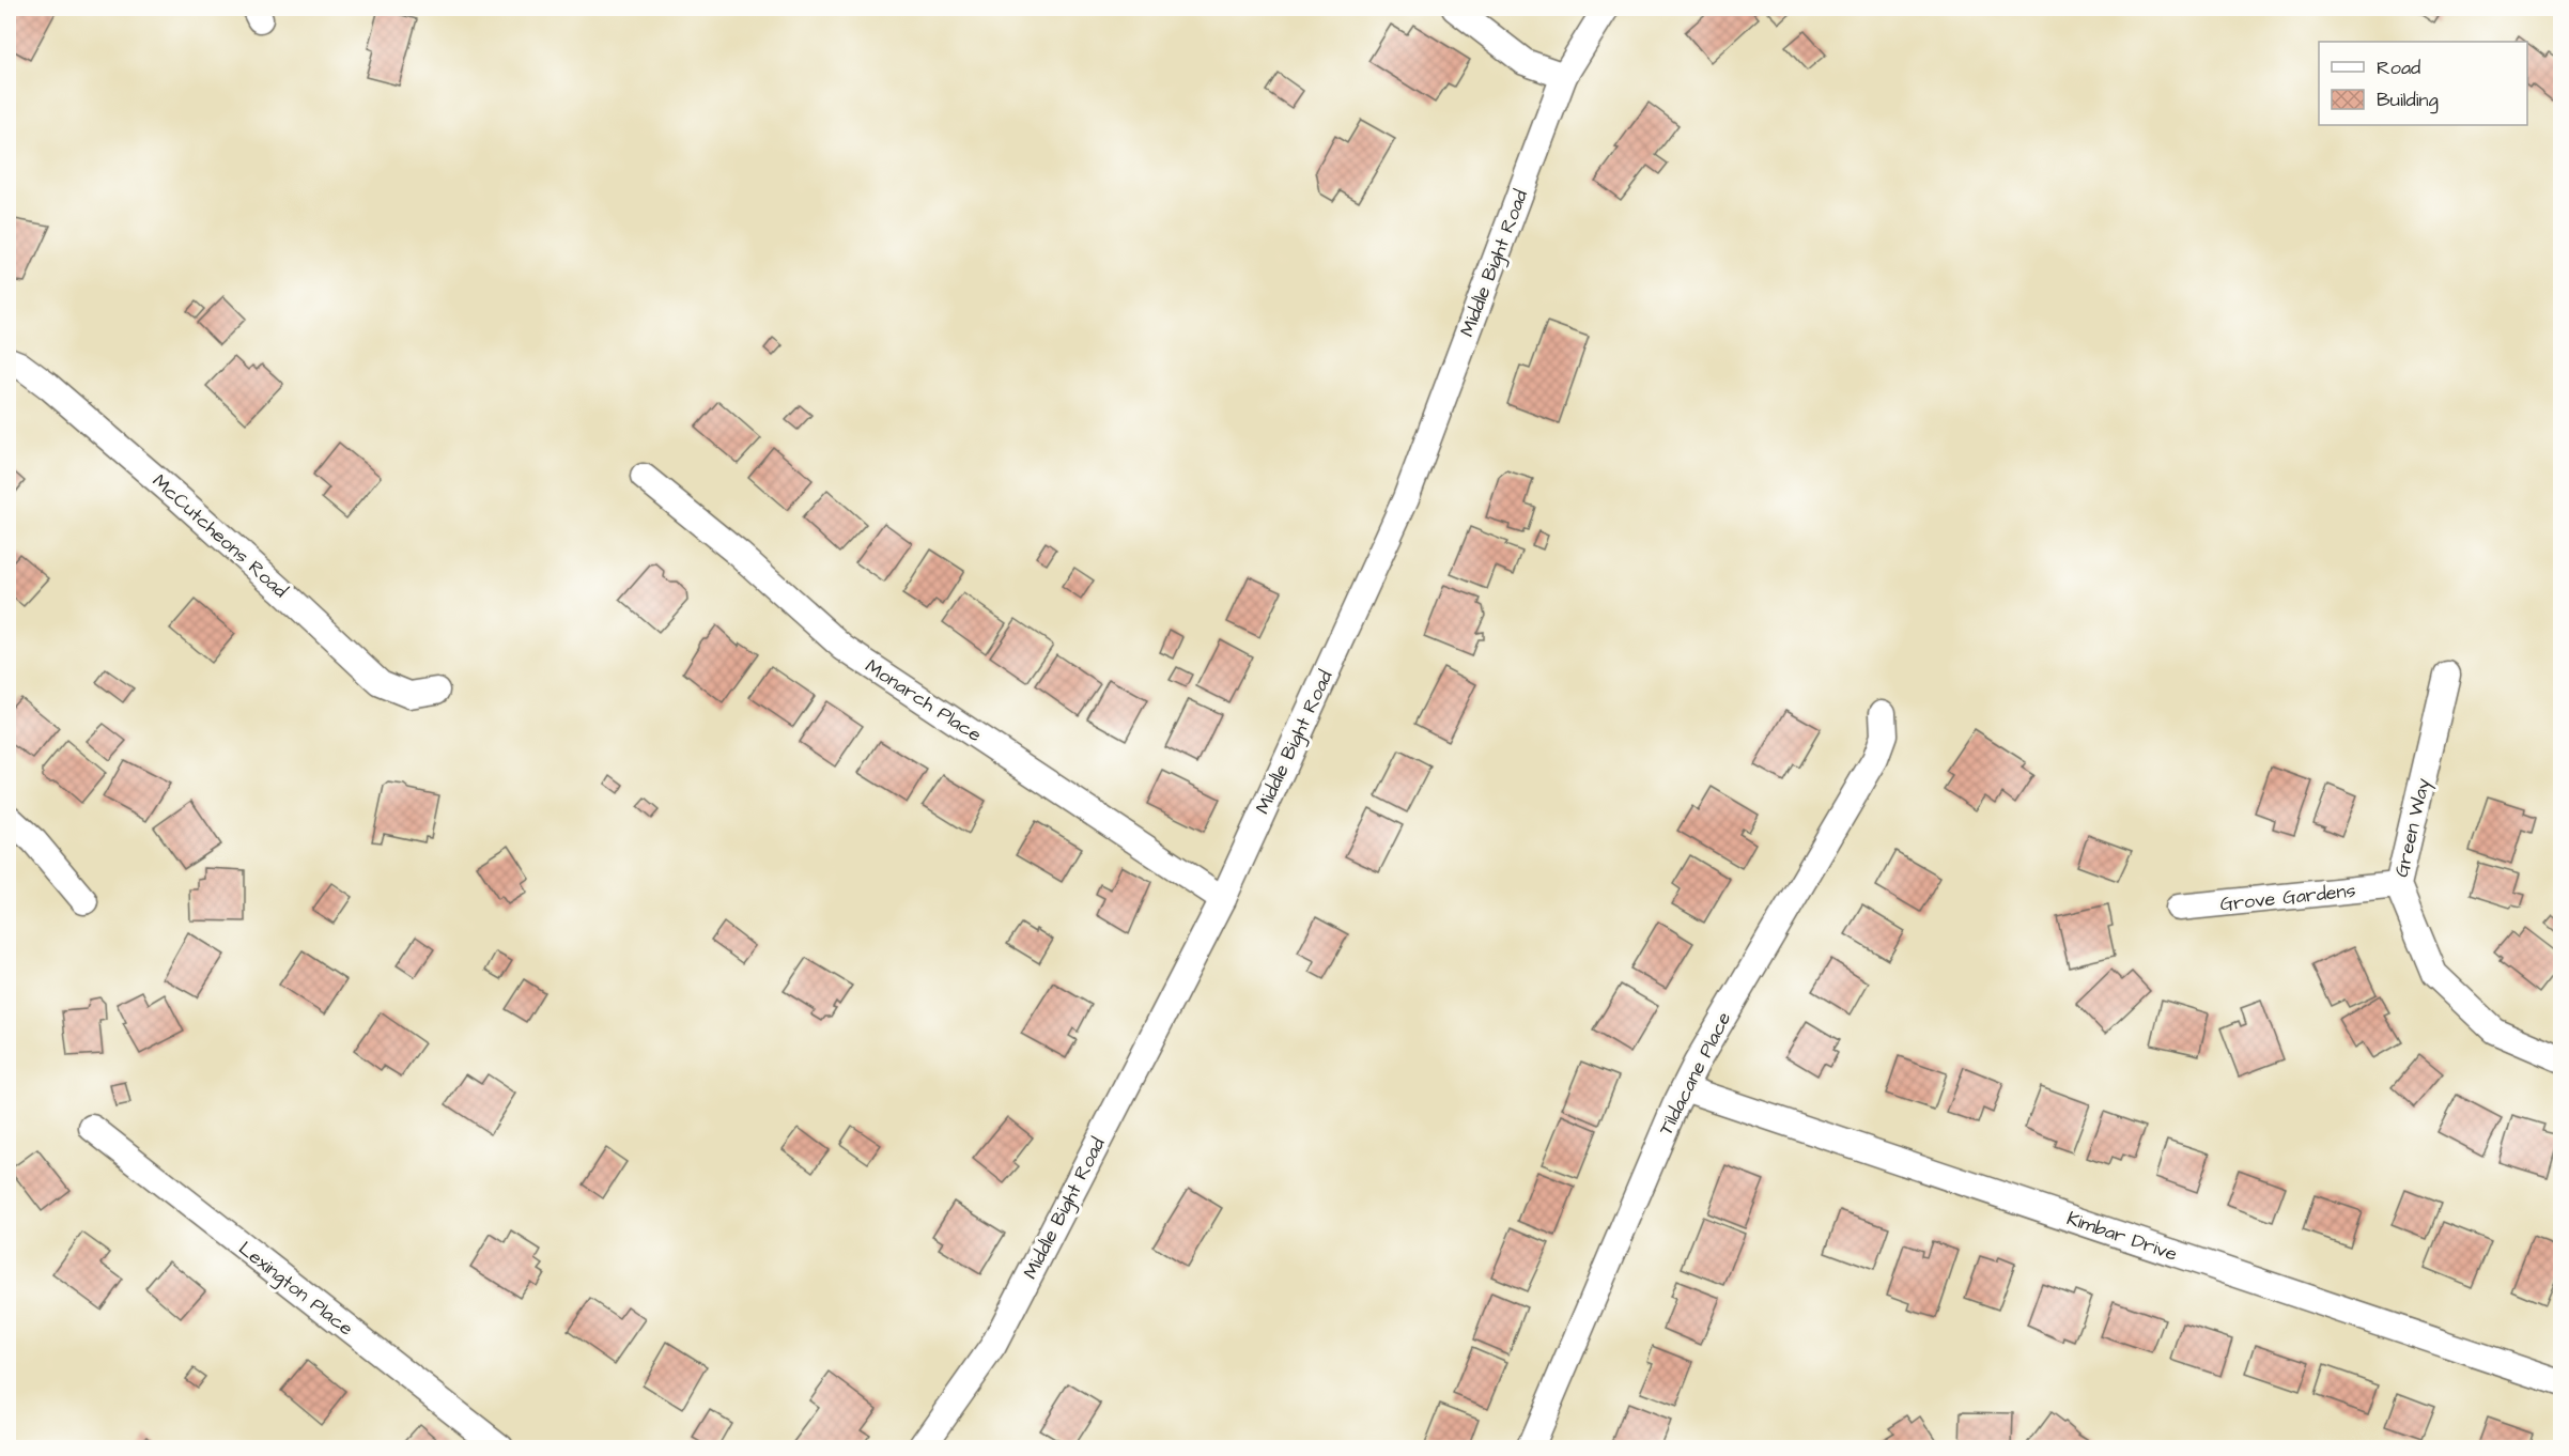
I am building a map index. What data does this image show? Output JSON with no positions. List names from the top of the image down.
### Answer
{
  "streets": {
    "street": [
      "Middle Bight Road",
      "McCutcheons Road",
      "Monarch Place",
      "Green Way",
      "Grove Gardens",
      "Tildacane Place",
      "Kimbar Drive",
      "Lexington Place"
    ]
  },
  "crossings": [
    ["Middle Bight Road", "Monarch Place"],
    ["Green Way", "Grove Gardens"],
    ["Tildacane Place", "Kimbar Drive"]
  ],
  "legend": ["Road", "Building"]
}
